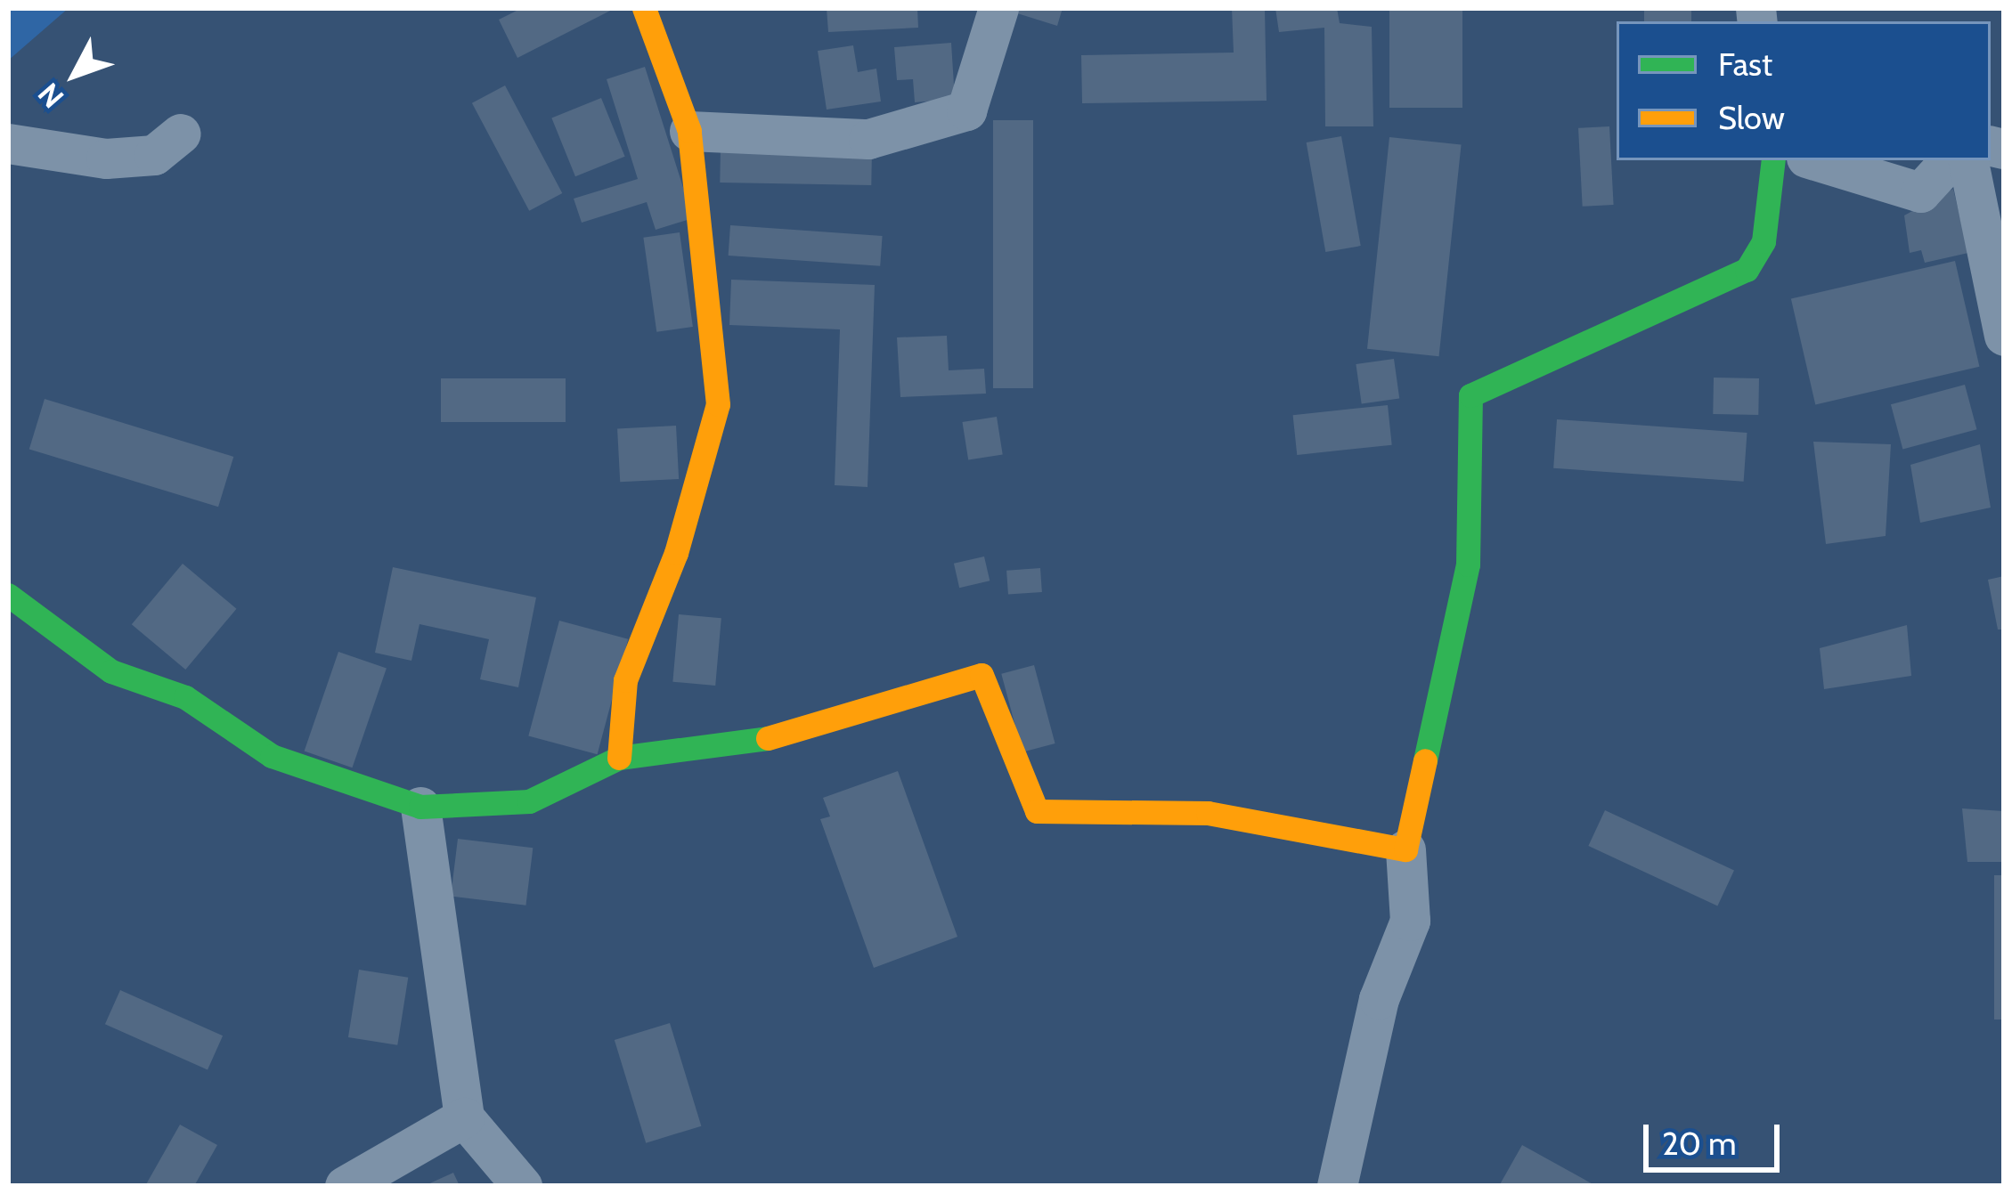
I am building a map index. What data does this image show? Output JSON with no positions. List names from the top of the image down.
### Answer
{
  "legend": ["Fast", "Slow"],
  "scale_bar": "20 m",
  "north": "bottom left"
}
